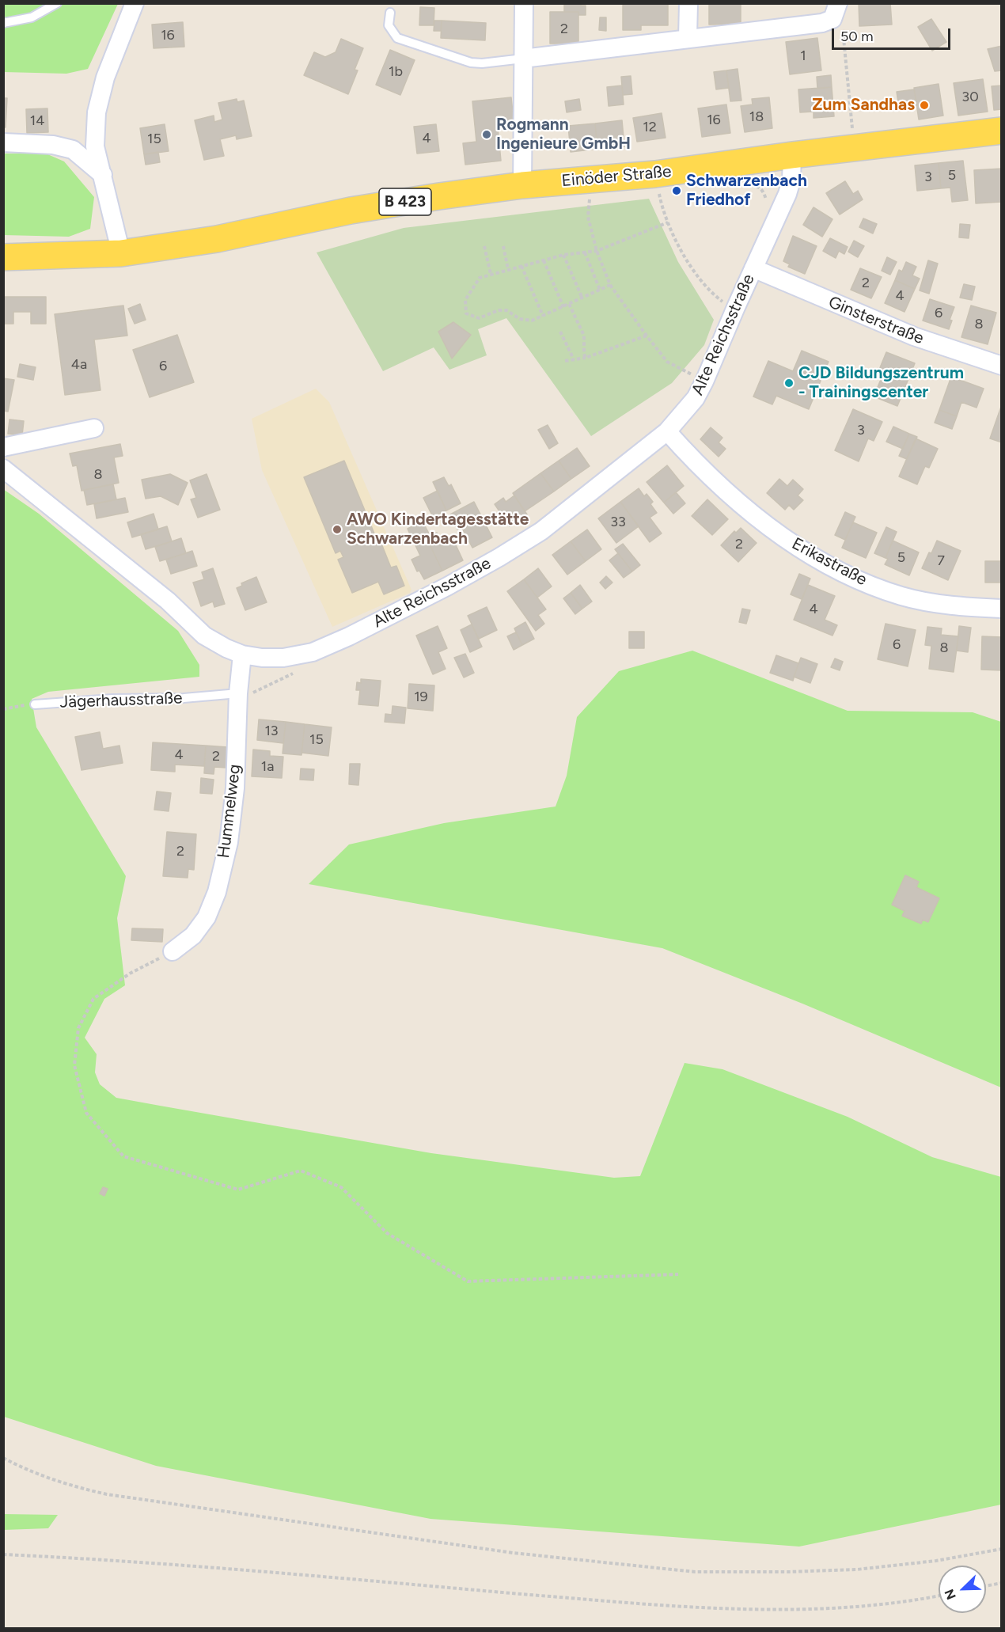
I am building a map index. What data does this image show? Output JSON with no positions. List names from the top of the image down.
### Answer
{
  "streets": {
    "main road": ["Einöder Straße", "B 423"],
    "street": [
      "Ginsterstraße",
      "Alte Reichsstraße",
      "Erikastraße",
      "Hummelweg"
    ],
    "lane": ["Jägerhausstraße"]
  },
  "crossings": [
    ["Einöder Straße", "B 423"],
    ["Einöder Straße", "Alte Reichsstraße"],
    ["Ginsterstraße", "Alte Reichsstraße"],
    ["Alte Reichsstraße", "Erikastraße"],
    ["Alte Reichsstraße", "Hummelweg"],
    ["Jägerhausstraße", "Hummelweg"]
  ],
  "places": [
    "Zum Sandhas",
    "Rogmann Ingenieure GmbH",
    "Schwarzenbach Friedhof",
    "CJD Bildungszentrum - Trainingscenter",
    "AWO Kindertagesstätte Schwarzenbach"
  ],
  "house_numbers": [
    "2",
    "16",
    "1",
    "1b",
    "30",
    "18",
    "16",
    "14",
    "12",
    "4",
    "15",
    "5",
    "3",
    "2",
    "4",
    "6",
    "8",
    "4a",
    "6",
    "3",
    "8",
    "33",
    "2",
    "5",
    "7",
    "4",
    "6",
    "8",
    "19",
    "13",
    "15",
    "4",
    "2",
    "1a",
    "2"
  ],
  "scale_bar": "50 m",
  "north": "bottom left"
}
